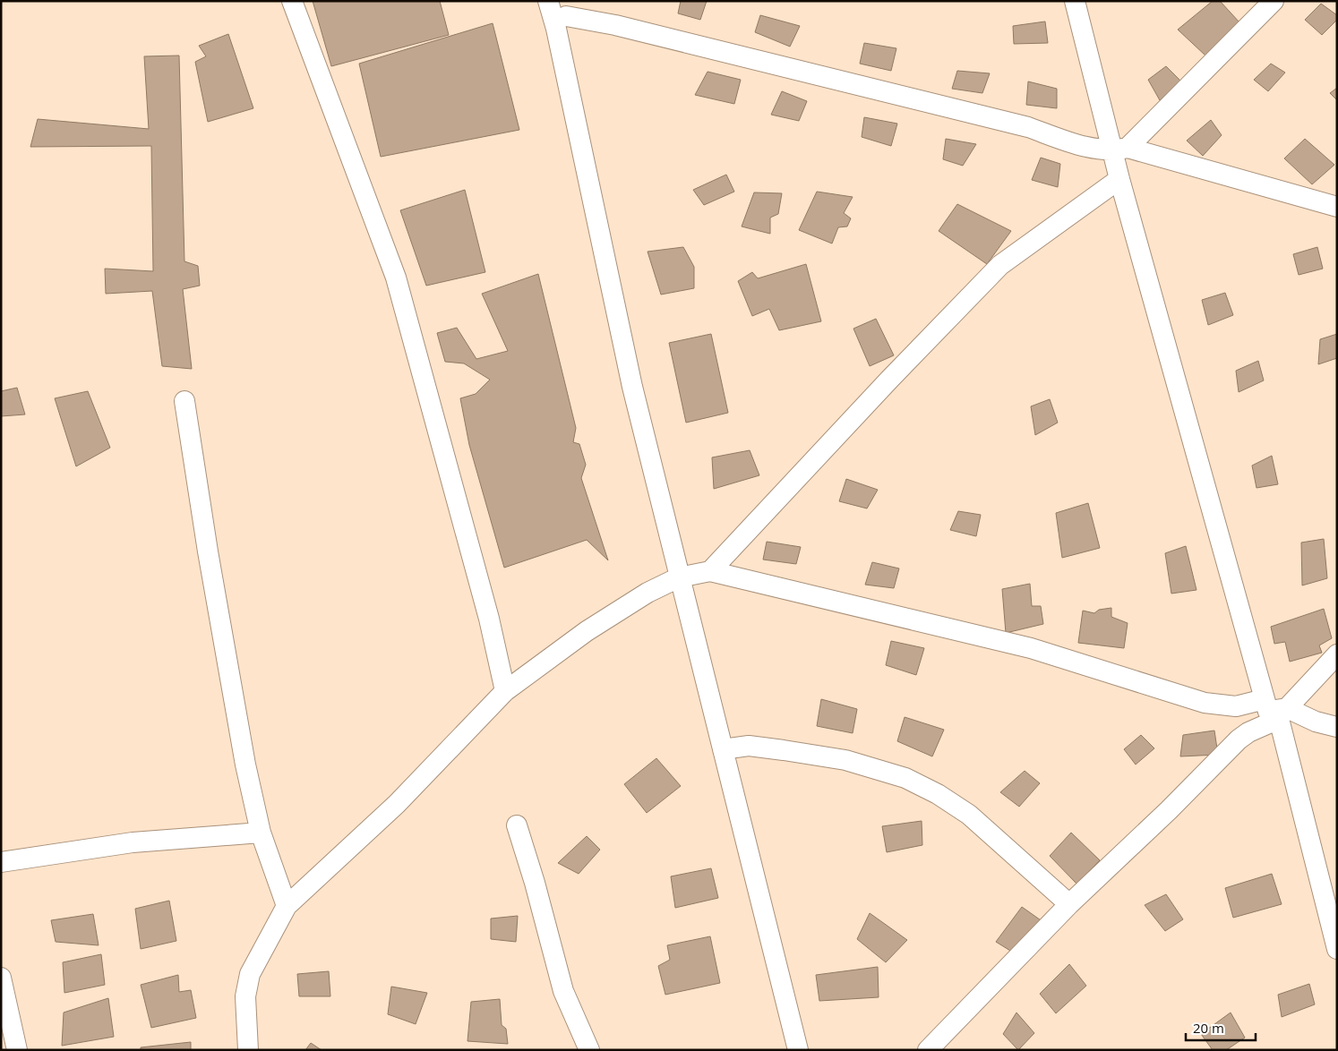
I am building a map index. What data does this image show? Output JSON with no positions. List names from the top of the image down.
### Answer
{
  "scale_bar": "20 m"
}
